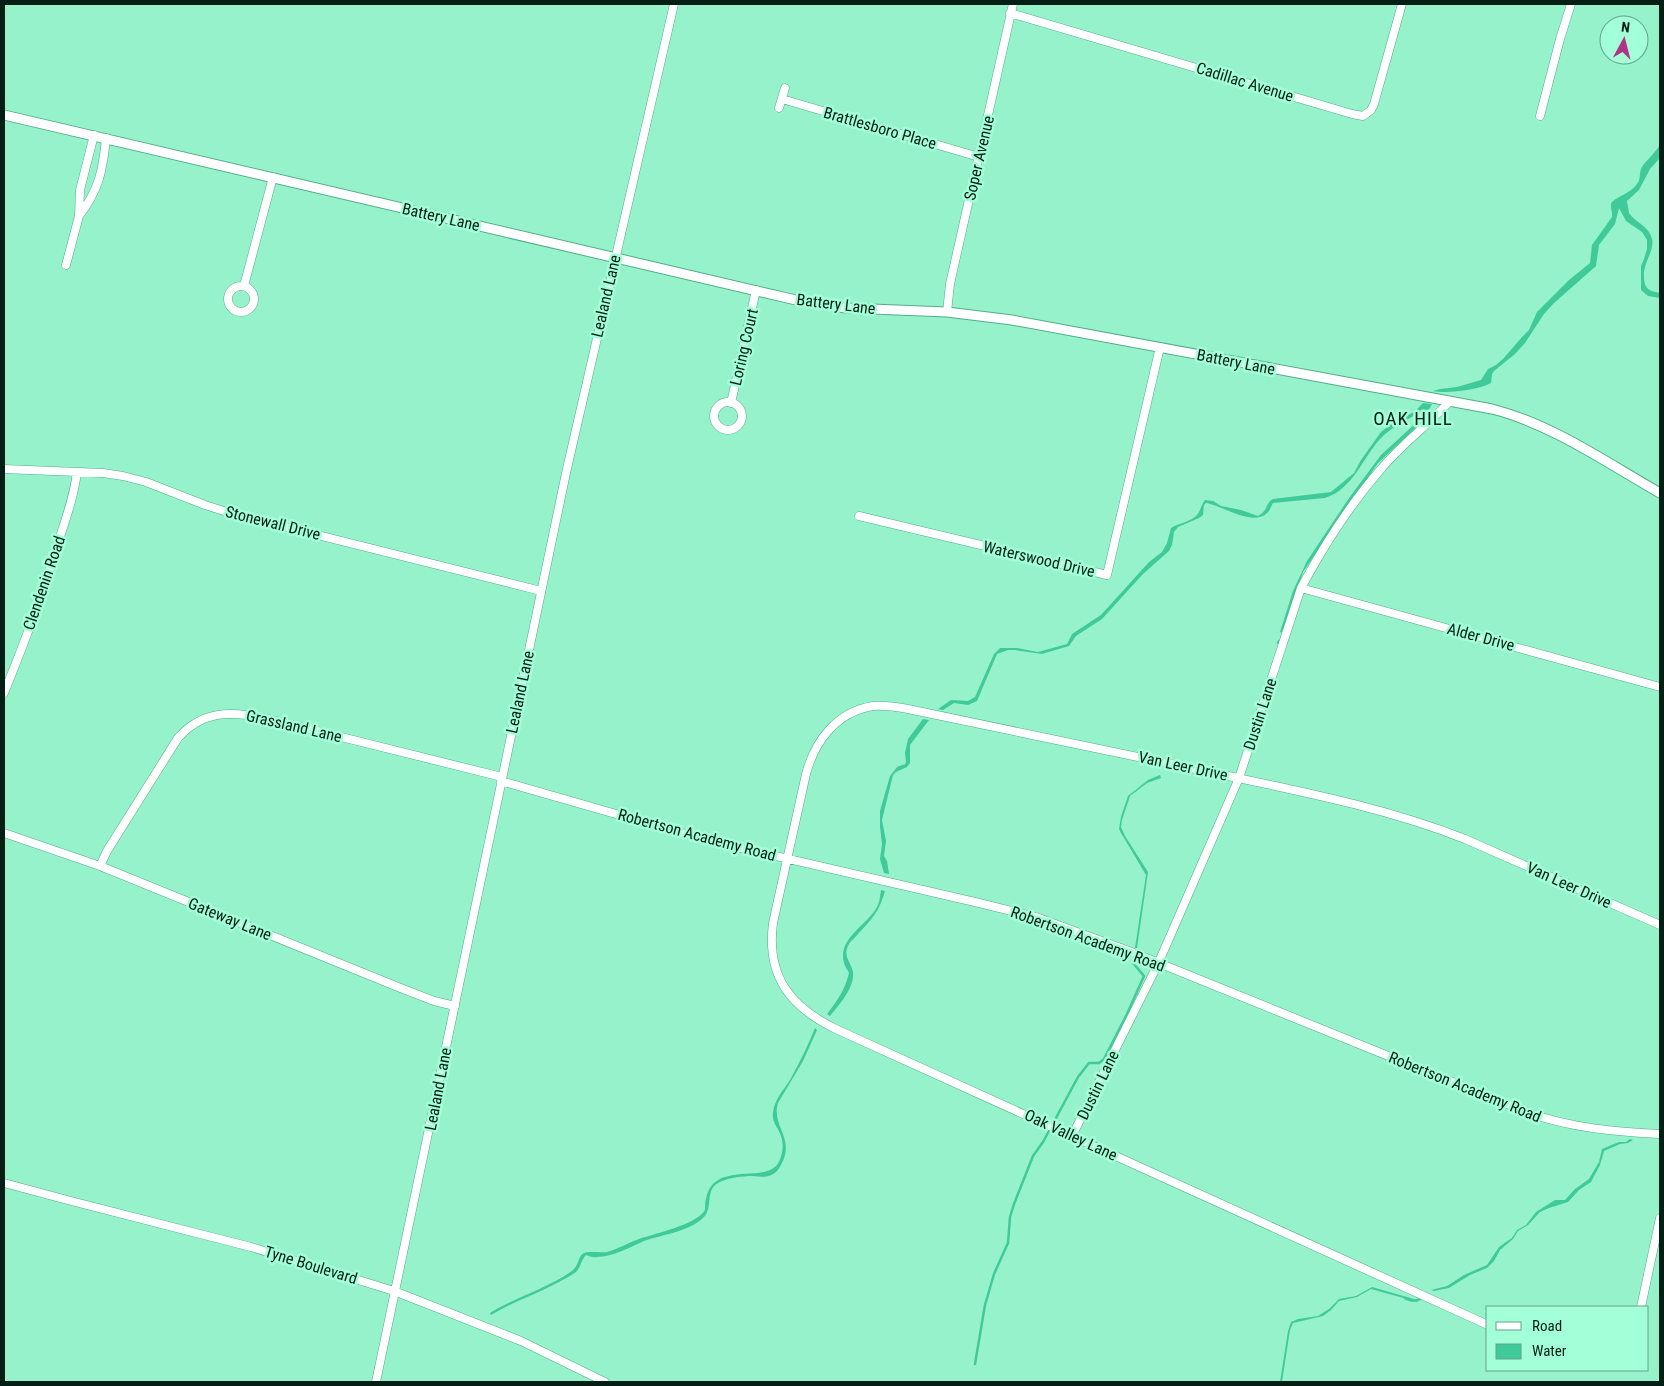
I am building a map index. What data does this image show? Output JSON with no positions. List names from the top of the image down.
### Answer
{
  "streets": {
    "main road": ["Battery Lane"],
    "street": [
      "Cadillac Avenue",
      "Brattlesboro Place",
      "Soper Avenue",
      "Lealand Lane",
      "Loring Court",
      "Stonewall Drive",
      "Waterswood Drive",
      "Clendenin Road",
      "Alder Drive",
      "Dustin Lane",
      "Grassland Lane",
      "Van Leer Drive",
      "Robertson Academy Road",
      "Gateway Lane",
      "Oak Valley Lane",
      "Tyne Boulevard"
    ]
  },
  "crossings": [
    ["Cadillac Avenue", "Soper Avenue"],
    ["Brattlesboro Place", "Soper Avenue"],
    ["Soper Avenue", "Battery Lane"],
    ["Battery Lane", "Lealand Lane"],
    ["Battery Lane", "Loring Court"],
    ["Battery Lane", "Waterswood Drive"],
    ["Battery Lane", "Dustin Lane"],
    ["Lealand Lane", "Stonewall Drive"],
    ["Lealand Lane", "Grassland Lane"],
    ["Lealand Lane", "Robertson Academy Road"],
    ["Lealand Lane", "Gateway Lane"],
    ["Lealand Lane", "Tyne Boulevard"],
    ["Stonewall Drive", "Clendenin Road"],
    ["Alder Drive", "Dustin Lane"],
    ["Dustin Lane", "Van Leer Drive"],
    ["Dustin Lane", "Robertson Academy Road"],
    ["Dustin Lane", "Oak Valley Lane"],
    ["Grassland Lane", "Robertson Academy Road"],
    ["Grassland Lane", "Gateway Lane"],
    ["Van Leer Drive", "Robertson Academy Road"],
    ["Van Leer Drive", "Oak Valley Lane"],
    ["Robertson Academy Road", "Oak Valley Lane"]
  ],
  "districts": ["OAK HILL"],
  "legend": ["Road", "Water"],
  "north": "top"
}
